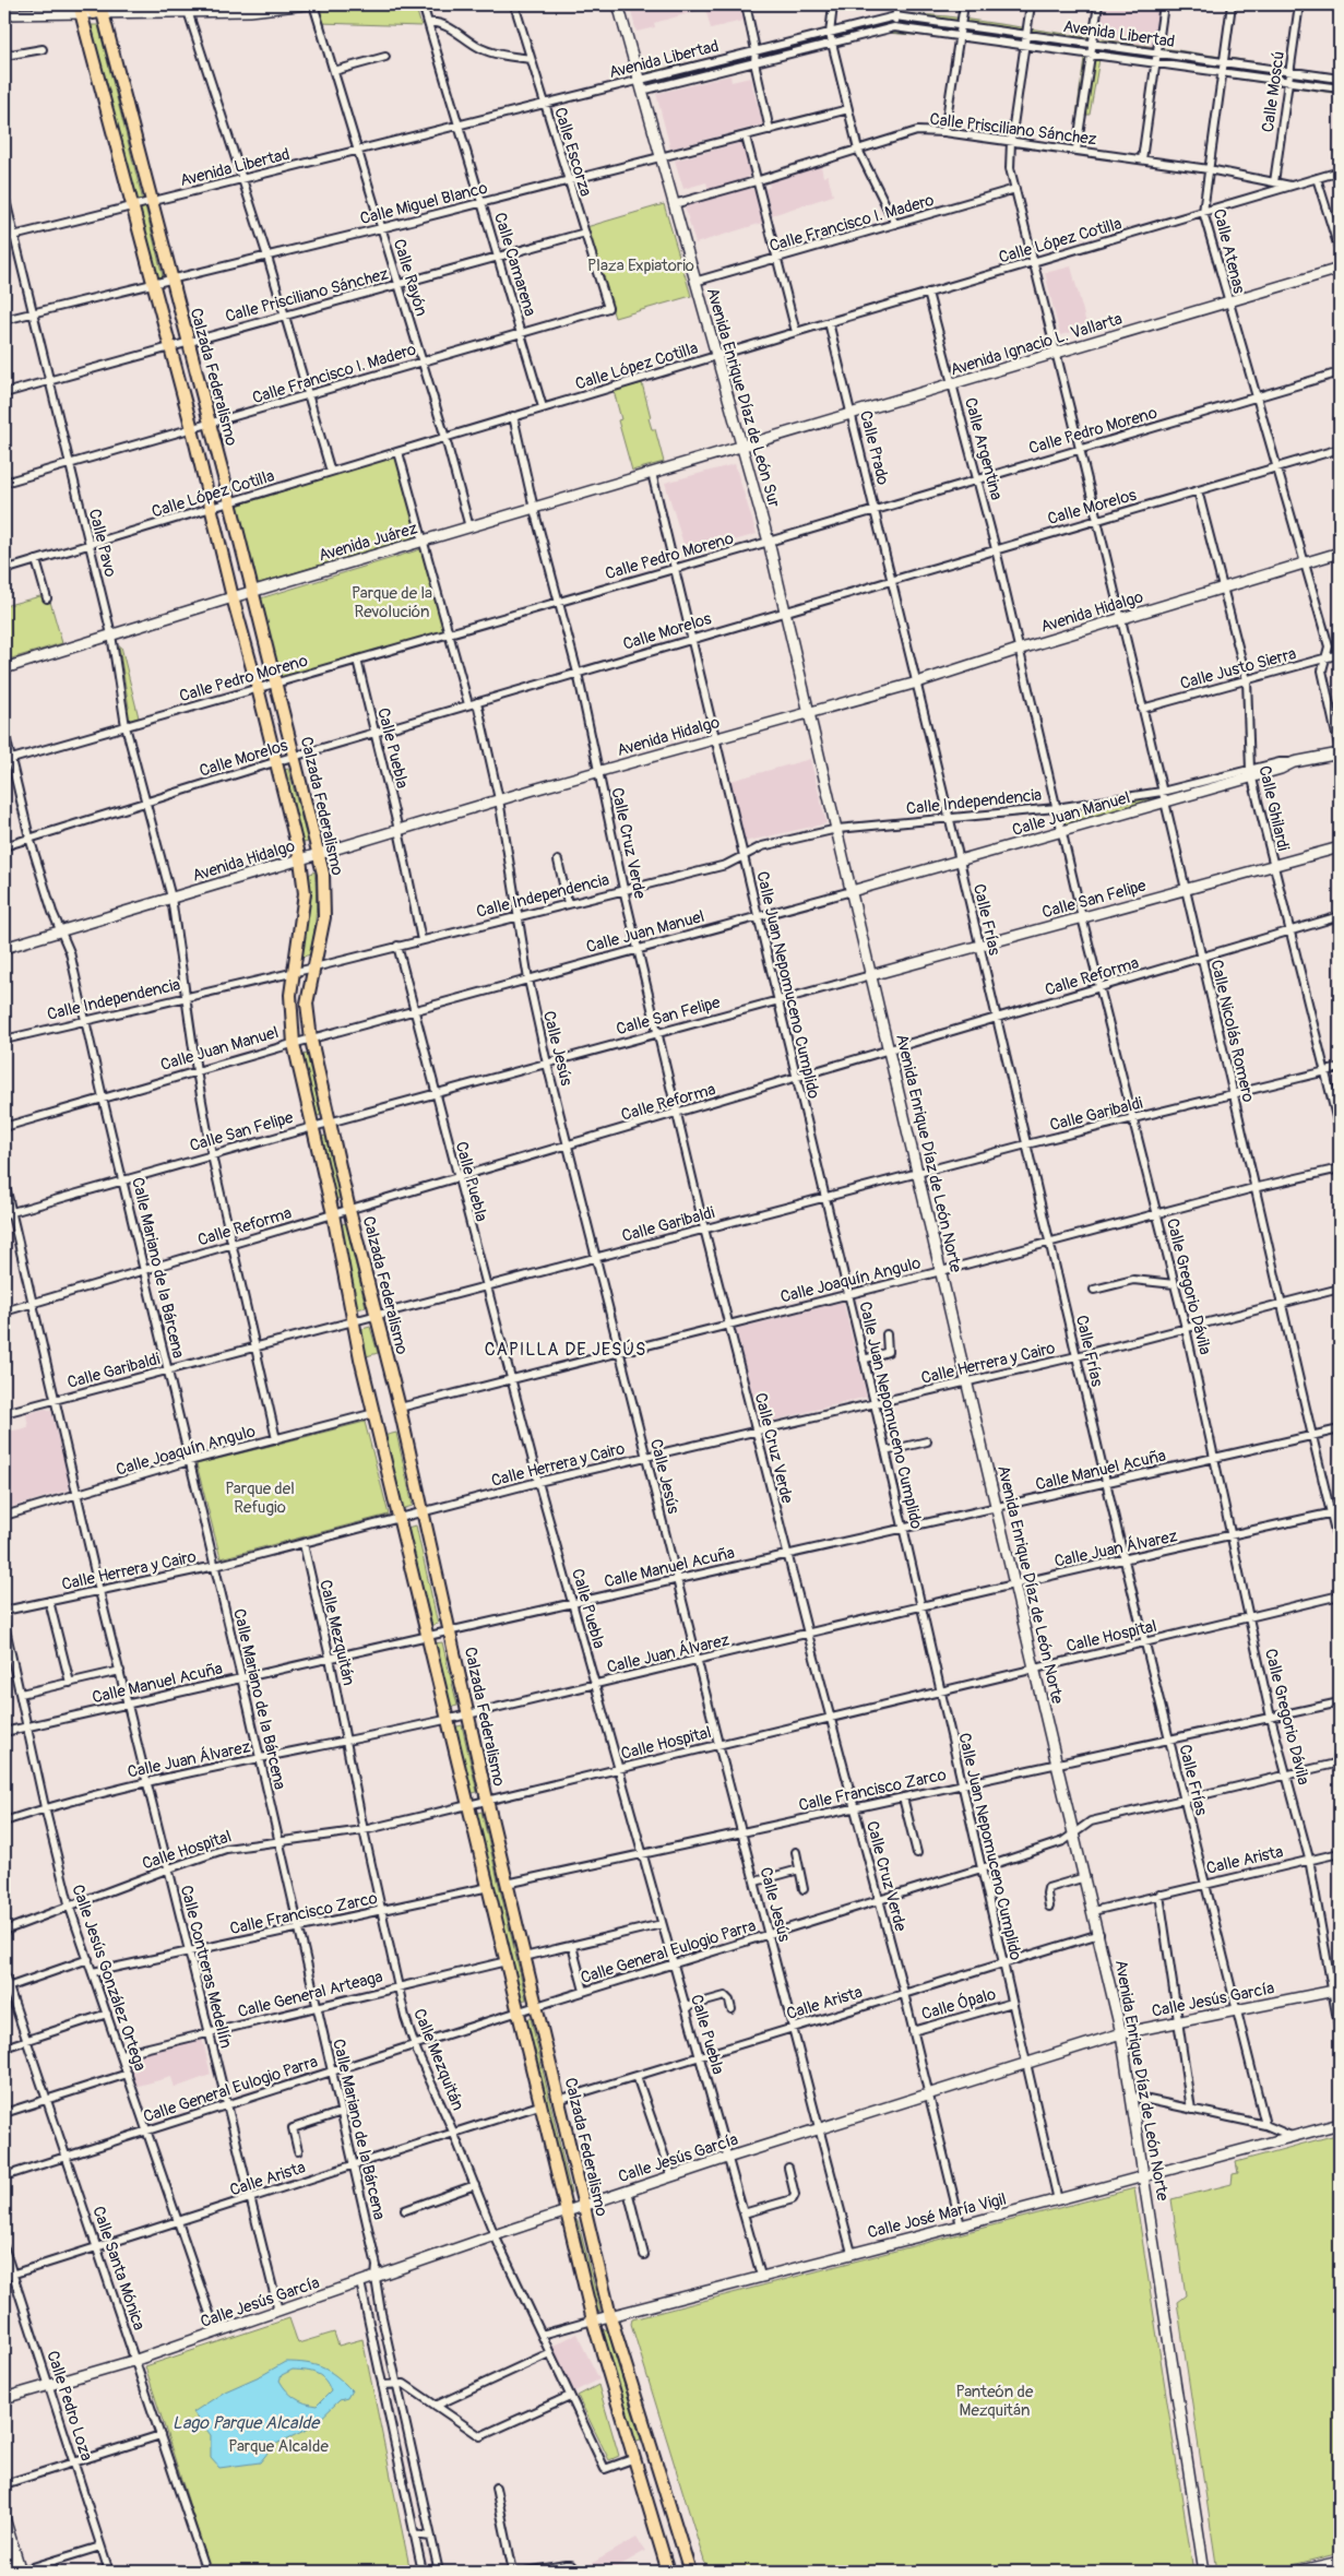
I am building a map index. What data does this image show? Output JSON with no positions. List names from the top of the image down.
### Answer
{
  "streets": {
    "main road": [
      "Avenida Ignacio L. Vallarta",
      "Calzada Federalismo",
      "Avenida Enrique Díaz de León Sur",
      "Avenida Juárez",
      "Avenida Hidalgo",
      "Calle Juan Manuel",
      "Calle San Felipe",
      "Avenida Enrique Díaz de León Norte",
      "Calle Jesús García",
      "Calle José María Vigil"
    ],
    "street": [
      "Avenida Libertad",
      "Calle Moscú",
      "Calle Prisciliano Sánchez",
      "Calle Escorza",
      "Calle Miguel Blanco",
      "Calle Francisco I. Madero",
      "Calle López Cotilla",
      "Calle Atenas",
      "Calle Camarena",
      "Calle Rayón",
      "Calle Pedro Moreno",
      "Calle Prado",
      "Calle Argentina",
      "Calle Morelos",
      "Calle Pavo",
      "Calle Justo Sierra",
      "Calle Puebla",
      "Calle Independencia",
      "Calle Ghilardi",
      "Calle Cruz Verde",
      "Calle Frías",
      "Calle Reforma",
      "Calle Juan Nepomuceno Cumplido",
      "Calle Nicolás Romero",
      "Calle Jesús",
      "Calle Garibaldi",
      "Calle Mariano de la Bárcena",
      "Calle Joaquín Angulo",
      "Calle Gregorio Dávila",
      "Calle Herrera y Cairo",
      "Calle Manuel Acuña",
      "Calle Juan Álvarez",
      "Calle Mezquitán",
      "Calle Hospital",
      "Calle Francisco Zarco",
      "Calle Arista",
      "Calle General Eulogio Parra",
      "Calle Contreras Medellín",
      "Calle Jesús González Ortega",
      "Calle General Arteaga",
      "Calle Ópalo",
      "Calle Santa Mónica",
      "Calle Pedro Loza"
    ]
  },
  "crossings": [
    ["Avenida Libertad", "Calle Moscú"],
    ["Avenida Libertad", "Calle Escorza"],
    ["Avenida Libertad", "Calle Atenas"],
    ["Avenida Libertad", "Calle Camarena"],
    ["Avenida Libertad", "Calle Rayón"],
    ["Avenida Libertad", "Calzada Federalismo"],
    ["Avenida Libertad", "Avenida Enrique Díaz de León Sur"],
    ["Avenida Libertad", "Calle Pavo"],
    ["Avenida Libertad", "Calle Nicolás Romero"],
    ["Calle Moscú", "Calle Prisciliano Sánchez"],
    ["Calle Prisciliano Sánchez", "Calle Escorza"],
    ["Calle Prisciliano Sánchez", "Calle López Cotilla"],
    ["Calle Prisciliano Sánchez", "Calle Atenas"],
    ["Calle Prisciliano Sánchez", "Calle Camarena"],
    ["Calle Prisciliano Sánchez", "Calle Rayón"],
    ["Calle Prisciliano Sánchez", "Calzada Federalismo"],
    ["Calle Prisciliano Sánchez", "Avenida Enrique Díaz de León Sur"],
    ["Calle Prisciliano Sánchez", "Calle Pavo"],
    ["Calle Prisciliano Sánchez", "Calle Nicolás Romero"],
    ["Calle Escorza", "Calle Miguel Blanco"],
    ["Calle Escorza", "Calle Francisco I. Madero"],
    ["Calle Miguel Blanco", "Calle Camarena"],
    ["Calle Miguel Blanco", "Calle Rayón"],
    ["Calle Miguel Blanco", "Calzada Federalismo"],
    ["Calle Miguel Blanco", "Avenida Enrique Díaz de León Sur"],
    ["Calle Miguel Blanco", "Calle Pavo"],
    ["Calle Francisco I. Madero", "Calle Camarena"],
    ["Calle Francisco I. Madero", "Calle Rayón"],
    ["Calle Francisco I. Madero", "Calzada Federalismo"],
    ["Calle Francisco I. Madero", "Avenida Enrique Díaz de León Sur"],
    ["Calle Francisco I. Madero", "Calle Pavo"],
    ["Calle Francisco I. Madero", "Calle Nicolás Romero"],
    ["Calle López Cotilla", "Calle Atenas"],
    ["Calle López Cotilla", "Calle Camarena"],
    ["Calle López Cotilla", "Calle Rayón"],
    ["Calle López Cotilla", "Calzada Federalismo"],
    ["Calle López Cotilla", "Avenida Enrique Díaz de León Sur"],
    ["Calle López Cotilla", "Calle Prado"],
    ["Calle López Cotilla", "Calle Argentina"],
    ["Calle López Cotilla", "Calle Pavo"],
    ["Calle López Cotilla", "Calle Nicolás Romero"],
    ["Calle Atenas", "Avenida Ignacio L. Vallarta"],
    ["Calle Atenas", "Calle Pedro Moreno"],
    ["Calle Atenas", "Calle Morelos"],
    ["Calle Atenas", "Avenida Hidalgo"],
    ["Calle Atenas", "Calle Justo Sierra"],
    ["Calle Atenas", "Calle Juan Manuel"],
    ["Calle Rayón", "Avenida Juárez"],
    ["Avenida Ignacio L. Vallarta", "Avenida Enrique Díaz de León Sur"],
    ["Avenida Ignacio L. Vallarta", "Calle Prado"],
    ["Avenida Ignacio L. Vallarta", "Calle Argentina"],
    ["Avenida Ignacio L. Vallarta", "Avenida Juárez"],
    ["Avenida Ignacio L. Vallarta", "Calle Nicolás Romero"],
    ["Calzada Federalismo", "Calle Pedro Moreno"],
    ["Calzada Federalismo", "Calle Morelos"],
    ["Calzada Federalismo", "Avenida Juárez"],
    ["Calzada Federalismo", "Avenida Hidalgo"],
    ["Calzada Federalismo", "Calle Independencia"],
    ["Calzada Federalismo", "Calle Juan Manuel"],
    ["Calzada Federalismo", "Calle San Felipe"],
    ["Calzada Federalismo", "Calle Reforma"],
    ["Calzada Federalismo", "Calle Garibaldi"],
    ["Calzada Federalismo", "Calle Joaquín Angulo"],
    ["Calzada Federalismo", "Calle Herrera y Cairo"],
    ["Calzada Federalismo", "Calle Manuel Acuña"],
    ["Calzada Federalismo", "Calle Juan Álvarez"],
    ["Calzada Federalismo", "Calle Mezquitán"],
    ["Calzada Federalismo", "Calle Hospital"],
    ["Calzada Federalismo", "Calle Francisco Zarco"],
    ["Calzada Federalismo", "Calle Arista"],
    ["Calzada Federalismo", "Calle General Eulogio Parra"],
    ["Calzada Federalismo", "Calle General Arteaga"],
    ["Calzada Federalismo", "Calle Jesús García"],
    ["Calzada Federalismo", "Calle José María Vigil"],
    ["Avenida Enrique Díaz de León Sur", "Calle Pedro Moreno"],
    ["Avenida Enrique Díaz de León Sur", "Calle Morelos"],
    ["Avenida Enrique Díaz de León Sur", "Avenida Juárez"],
    ["Avenida Enrique Díaz de León Sur", "Avenida Enrique Díaz de León Norte"],
    ["Calle Pedro Moreno", "Calle Prado"],
    ["Calle Pedro Moreno", "Calle Argentina"],
    ["Calle Pedro Moreno", "Calle Pavo"],
    ["Calle Pedro Moreno", "Calle Puebla"],
    ["Calle Pedro Moreno", "Calle Nicolás Romero"],
    ["Calle Pedro Moreno", "Calle Mariano de la Bárcena"],
    ["Calle Prado", "Calle Morelos"],
    ["Calle Prado", "Calle Frías"],
    ["Calle Argentina", "Calle Morelos"],
    ["Calle Argentina", "Calle Gregorio Dávila"],
    ["Calle Morelos", "Calle Pavo"],
    ["Calle Morelos", "Calle Puebla"],
    ["Calle Morelos", "Calle Ghilardi"],
    ["Calle Morelos", "Calle Cruz Verde"],
    ["Calle Morelos", "Calle Frías"],
    ["Calle Morelos", "Calle Juan Nepomuceno Cumplido"],
    ["Calle Morelos", "Calle Nicolás Romero"],
    ["Calle Morelos", "Calle Jesús"],
    ["Calle Morelos", "Avenida Enrique Díaz de León Norte"],
    ["Calle Morelos", "Calle Mariano de la Bárcena"],
    ["Calle Morelos", "Calle Gregorio Dávila"],
    ["Avenida Juárez", "Calle Pavo"],
    ["Calle Pavo", "Avenida Hidalgo"],
    ["Avenida Hidalgo", "Calle Puebla"],
    ["Avenida Hidalgo", "Calle Ghilardi"],
    ["Avenida Hidalgo", "Calle Cruz Verde"],
    ["Avenida Hidalgo", "Calle Frías"],
    ["Avenida Hidalgo", "Calle Juan Nepomuceno Cumplido"],
    ["Avenida Hidalgo", "Calle Nicolás Romero"],
    ["Avenida Hidalgo", "Calle Jesús"],
    ["Avenida Hidalgo", "Avenida Enrique Díaz de León Norte"],
    ["Avenida Hidalgo", "Calle Mariano de la Bárcena"],
    ["Avenida Hidalgo", "Calle Gregorio Dávila"],
    ["Calle Justo Sierra", "Calle Ghilardi"],
    ["Calle Justo Sierra", "Calle Nicolás Romero"],
    ["Calle Puebla", "Calle Independencia"],
    ["Calle Puebla", "Calle Juan Manuel"],
    ["Calle Puebla", "Calle San Felipe"],
    ["Calle Puebla", "Calle Reforma"],
    ["Calle Puebla", "Calle Garibaldi"],
    ["Calle Puebla", "Calle Joaquín Angulo"],
    ["Calle Puebla", "Calle Herrera y Cairo"],
    ["Calle Puebla", "Calle Manuel Acuña"],
    ["Calle Puebla", "Calle Juan Álvarez"],
    ["Calle Puebla", "Calle Hospital"],
    ["Calle Puebla", "Calle Francisco Zarco"],
    ["Calle Puebla", "Calle Arista"],
    ["Calle Puebla", "Calle General Eulogio Parra"],
    ["Calle Puebla", "Calle Jesús García"],
    ["Calle Puebla", "Calle José María Vigil"],
    ["Calle Independencia", "Calle Ghilardi"],
    ["Calle Independencia", "Calle Juan Manuel"],
    ["Calle Independencia", "Calle Cruz Verde"],
    ["Calle Independencia", "Calle Frías"],
    ["Calle Independencia", "Calle Juan Nepomuceno Cumplido"],
    ["Calle Independencia", "Calle Nicolás Romero"],
    ["Calle Independencia", "Calle Jesús"],
    ["Calle Independencia", "Avenida Enrique Díaz de León Norte"],
    ["Calle Independencia", "Calle Mariano de la Bárcena"],
    ["Calle Independencia", "Calle Gregorio Dávila"],
    ["Calle Ghilardi", "Calle Juan Manuel"],
    ["Calle Ghilardi", "Calle San Felipe"],
    ["Calle Ghilardi", "Calle Reforma"],
    ["Calle Ghilardi", "Calle Garibaldi"],
    ["Calle Juan Manuel", "Calle Cruz Verde"],
    ["Calle Juan Manuel", "Calle Frías"],
    ["Calle Juan Manuel", "Calle Juan Nepomuceno Cumplido"],
    ["Calle Juan Manuel", "Calle Nicolás Romero"],
    ["Calle Juan Manuel", "Calle Jesús"],
    ["Calle Juan Manuel", "Avenida Enrique Díaz de León Norte"],
    ["Calle Juan Manuel", "Calle Mariano de la Bárcena"],
    ["Calle Juan Manuel", "Calle Gregorio Dávila"],
    ["Calle Cruz Verde", "Calle San Felipe"],
    ["Calle Cruz Verde", "Calle Reforma"],
    ["Calle Cruz Verde", "Calle Garibaldi"],
    ["Calle Cruz Verde", "Calle Joaquín Angulo"],
    ["Calle Cruz Verde", "Calle Herrera y Cairo"],
    ["Calle Cruz Verde", "Calle Manuel Acuña"],
    ["Calle Cruz Verde", "Calle Juan Álvarez"],
    ["Calle Cruz Verde", "Calle Hospital"],
    ["Calle Cruz Verde", "Calle Francisco Zarco"],
    ["Calle Cruz Verde", "Calle Arista"],
    ["Calle Cruz Verde", "Calle General Eulogio Parra"],
    ["Calle Cruz Verde", "Calle Jesús García"],
    ["Calle Cruz Verde", "Calle Ópalo"],
    ["Calle Cruz Verde", "Calle José María Vigil"],
    ["Calle San Felipe", "Calle Frías"],
    ["Calle San Felipe", "Calle Juan Nepomuceno Cumplido"],
    ["Calle San Felipe", "Calle Nicolás Romero"],
    ["Calle San Felipe", "Calle Jesús"],
    ["Calle San Felipe", "Avenida Enrique Díaz de León Norte"],
    ["Calle San Felipe", "Calle Mariano de la Bárcena"],
    ["Calle San Felipe", "Calle Gregorio Dávila"],
    ["Calle San Felipe", "Calle Contreras Medellín"],
    ["Calle Frías", "Calle Reforma"],
    ["Calle Frías", "Calle Garibaldi"],
    ["Calle Frías", "Calle Joaquín Angulo"],
    ["Calle Frías", "Calle Herrera y Cairo"],
    ["Calle Frías", "Calle Manuel Acuña"],
    ["Calle Frías", "Calle Juan Álvarez"],
    ["Calle Frías", "Calle Hospital"],
    ["Calle Frías", "Calle Francisco Zarco"],
    ["Calle Frías", "Calle Arista"],
    ["Calle Frías", "Calle General Eulogio Parra"],
    ["Calle Frías", "Calle Jesús García"],
    ["Calle Reforma", "Calle Juan Nepomuceno Cumplido"],
    ["Calle Reforma", "Calle Nicolás Romero"],
    ["Calle Reforma", "Calle Jesús"],
    ["Calle Reforma", "Avenida Enrique Díaz de León Norte"],
    ["Calle Reforma", "Calle Mariano de la Bárcena"],
    ["Calle Reforma", "Calle Gregorio Dávila"],
    ["Calle Reforma", "Calle Contreras Medellín"],
    ["Calle Juan Nepomuceno Cumplido", "Calle Garibaldi"],
    ["Calle Juan Nepomuceno Cumplido", "Calle Joaquín Angulo"],
    ["Calle Juan Nepomuceno Cumplido", "Calle Herrera y Cairo"],
    ["Calle Juan Nepomuceno Cumplido", "Calle Manuel Acuña"],
    ["Calle Juan Nepomuceno Cumplido", "Calle Juan Álvarez"],
    ["Calle Juan Nepomuceno Cumplido", "Calle Hospital"],
    ["Calle Juan Nepomuceno Cumplido", "Calle Francisco Zarco"],
    ["Calle Juan Nepomuceno Cumplido", "Calle Arista"],
    ["Calle Juan Nepomuceno Cumplido", "Calle General Eulogio Parra"],
    ["Calle Juan Nepomuceno Cumplido", "Calle Jesús García"],
    ["Calle Juan Nepomuceno Cumplido", "Calle Ópalo"],
    ["Calle Juan Nepomuceno Cumplido", "Calle José María Vigil"],
    ["Calle Nicolás Romero", "Calle Garibaldi"],
    ["Calle Nicolás Romero", "Calle Joaquín Angulo"],
    ["Calle Nicolás Romero", "Calle Herrera y Cairo"],
    ["Calle Nicolás Romero", "Calle Manuel Acuña"],
    ["Calle Nicolás Romero", "Calle Juan Álvarez"],
    ["Calle Jesús", "Calle Garibaldi"],
    ["Calle Jesús", "Calle Joaquín Angulo"],
    ["Calle Jesús", "Calle Herrera y Cairo"],
    ["Calle Jesús", "Calle Manuel Acuña"],
    ["Calle Jesús", "Calle Juan Álvarez"],
    ["Calle Jesús", "Calle Hospital"],
    ["Calle Jesús", "Calle Francisco Zarco"],
    ["Calle Jesús", "Calle Arista"],
    ["Calle Jesús", "Calle General Eulogio Parra"],
    ["Calle Jesús", "Calle Jesús García"],
    ["Calle Jesús", "Calle José María Vigil"],
    ["Calle Garibaldi", "Avenida Enrique Díaz de León Norte"],
    ["Calle Garibaldi", "Calle Mariano de la Bárcena"],
    ["Calle Garibaldi", "Calle Gregorio Dávila"],
    ["Calle Garibaldi", "Calle Contreras Medellín"],
    ["Avenida Enrique Díaz de León Norte", "Calle Joaquín Angulo"],
    ["Avenida Enrique Díaz de León Norte", "Calle Herrera y Cairo"],
    ["Avenida Enrique Díaz de León Norte", "Calle Manuel Acuña"],
    ["Avenida Enrique Díaz de León Norte", "Calle Juan Álvarez"],
    ["Avenida Enrique Díaz de León Norte", "Calle Hospital"],
    ["Avenida Enrique Díaz de León Norte", "Calle Francisco Zarco"],
    ["Avenida Enrique Díaz de León Norte", "Calle Arista"],
    ["Avenida Enrique Díaz de León Norte", "Calle General Eulogio Parra"],
    ["Avenida Enrique Díaz de León Norte", "Calle Jesús García"],
    ["Avenida Enrique Díaz de León Norte", "Calle José María Vigil"],
    ["Calle Mariano de la Bárcena", "Calle Joaquín Angulo"],
    ["Calle Mariano de la Bárcena", "Calle Herrera y Cairo"],
    ["Calle Mariano de la Bárcena", "Calle Manuel Acuña"],
    ["Calle Mariano de la Bárcena", "Calle Juan Álvarez"],
    ["Calle Mariano de la Bárcena", "Calle Hospital"],
    ["Calle Mariano de la Bárcena", "Calle Francisco Zarco"],
    ["Calle Mariano de la Bárcena", "Calle Arista"],
    ["Calle Mariano de la Bárcena", "Calle General Eulogio Parra"],
    ["Calle Mariano de la Bárcena", "Calle General Arteaga"],
    ["Calle Mariano de la Bárcena", "Calle Jesús García"],
    ["Calle Joaquín Angulo", "Calle Gregorio Dávila"],
    ["Calle Joaquín Angulo", "Calle Contreras Medellín"],
    ["Calle Gregorio Dávila", "Calle Herrera y Cairo"],
    ["Calle Gregorio Dávila", "Calle Manuel Acuña"],
    ["Calle Gregorio Dávila", "Calle Juan Álvarez"],
    ["Calle Gregorio Dávila", "Calle Hospital"],
    ["Calle Gregorio Dávila", "Calle Francisco Zarco"],
    ["Calle Gregorio Dávila", "Calle Arista"],
    ["Calle Gregorio Dávila", "Calle General Eulogio Parra"],
    ["Calle Gregorio Dávila", "Calle Jesús García"],
    ["Calle Herrera y Cairo", "Calle Mezquitán"],
    ["Calle Herrera y Cairo", "Calle Contreras Medellín"],
    ["Calle Manuel Acuña", "Calle Mezquitán"],
    ["Calle Manuel Acuña", "Calle Contreras Medellín"],
    ["Calle Manuel Acuña", "Calle Jesús González Ortega"],
    ["Calle Juan Álvarez", "Calle Mezquitán"],
    ["Calle Juan Álvarez", "Calle Contreras Medellín"],
    ["Calle Juan Álvarez", "Calle Jesús González Ortega"],
    ["Calle Mezquitán", "Calle Hospital"],
    ["Calle Mezquitán", "Calle Francisco Zarco"],
    ["Calle Mezquitán", "Calle Arista"],
    ["Calle Mezquitán", "Calle General Eulogio Parra"],
    ["Calle Mezquitán", "Calle General Arteaga"],
    ["Calle Mezquitán", "Calle Jesús García"],
    ["Calle Mezquitán", "Calle José María Vigil"],
    ["Calle Hospital", "Calle Contreras Medellín"],
    ["Calle Hospital", "Calle Jesús González Ortega"],
    ["Calle Francisco Zarco", "Calle Contreras Medellín"],
    ["Calle Francisco Zarco", "Calle Jesús González Ortega"],
    ["Calle Arista", "Calle Contreras Medellín"],
    ["Calle Arista", "Calle Jesús González Ortega"],
    ["Calle Arista", "Calle Santa Mónica"],
    ["Calle Arista", "Calle Pedro Loza"],
    ["Calle General Eulogio Parra", "Calle Contreras Medellín"],
    ["Calle General Eulogio Parra", "Calle Jesús González Ortega"],
    ["Calle General Eulogio Parra", "Calle Santa Mónica"],
    ["Calle Contreras Medellín", "Calle General Arteaga"],
    ["Calle Contreras Medellín", "Calle Jesús García"],
    ["Calle Jesús González Ortega", "Calle General Arteaga"],
    ["Calle Jesús González Ortega", "Calle Jesús García"],
    ["Calle Jesús García", "Calle Santa Mónica"],
    ["Calle Jesús García", "Calle Pedro Loza"]
  ],
  "districts": ["CAPILLA DE JESÚS"],
  "water": ["Lago Parque Alcalde"],
  "parks": [
    "Plaza Expiatorio",
    "Parque de la Revolución",
    "Parque del Refugio",
    "Panteón de Mezquitán",
    "Parque Alcalde"
  ]
}
